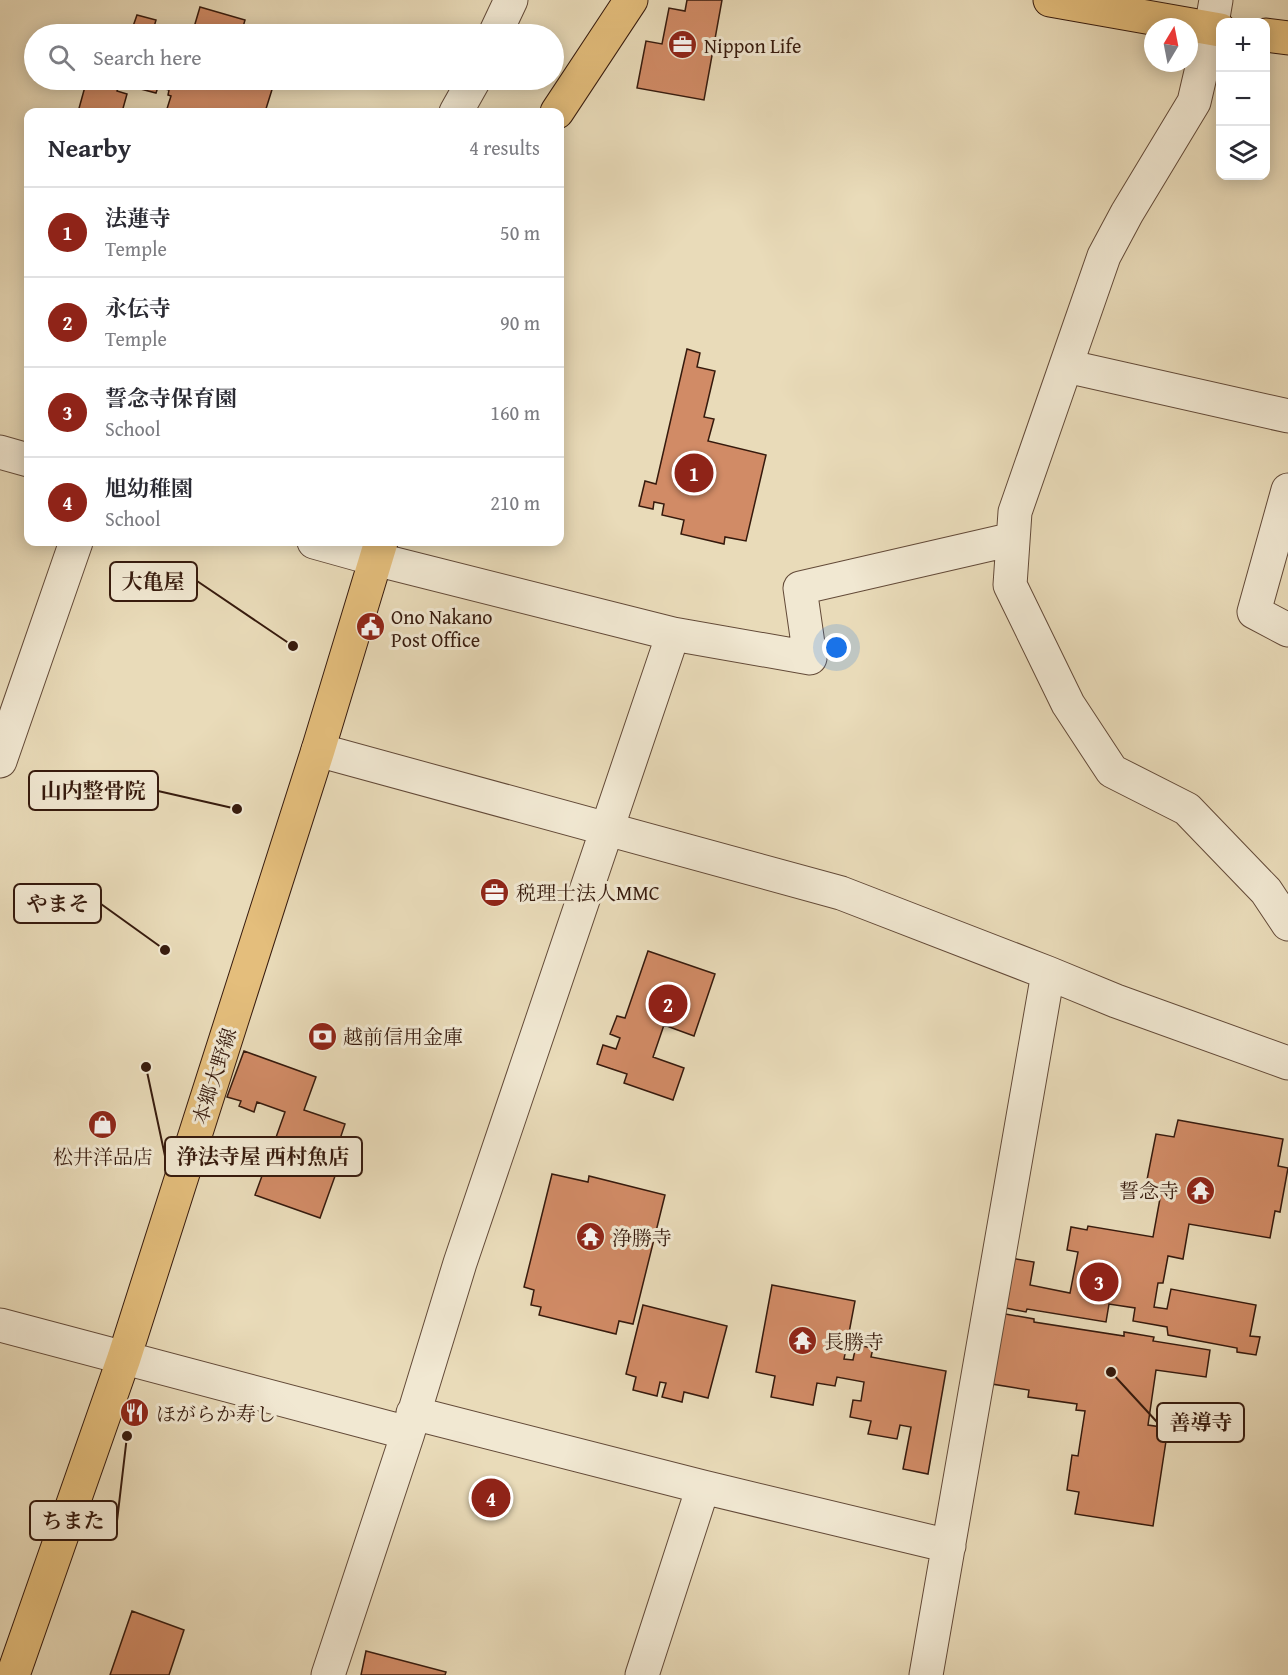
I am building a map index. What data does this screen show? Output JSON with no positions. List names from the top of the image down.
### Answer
{
  "streets": {
    "main road": ["本郷大野線"]
  },
  "places": {
    "office": ["Nippon Life", "税理士法人MMC"],
    "public building": ["Ono Nakano Post Office"],
    "other": [
      "大亀屋",
      "山内整骨院",
      "やまそ",
      "浄法寺屋 西村魚店",
      "善導寺",
      "ちまた"
    ],
    "bank": ["越前信用金庫"],
    "shop": ["松井洋品店"],
    "temple": ["誓念寺", "浄勝寺", "長勝寺"],
    "restaurant": ["ほがらか寿し"]
  },
  "north": "top",
  "page": {
    "map_buttons": ["+", "−"],
    "search": "Search here",
    "heading": ["Nearby", "4 results"],
    "list": [
      {
        "mark": "1",
        "name": "法蓮寺",
        "note": "Temple",
        "value": "50 m"
      },
      {
        "mark": "2",
        "name": "永伝寺",
        "note": "Temple",
        "value": "90 m"
      },
      {
        "mark": "3",
        "name": "誓念寺保育園",
        "note": "School",
        "value": "160 m"
      },
      {
        "mark": "4",
        "name": "旭幼稚園",
        "note": "School",
        "value": "210 m"
      }
    ],
    "pins": [
      "1",
      "2",
      "3",
      "4"
    ]
  }
}
